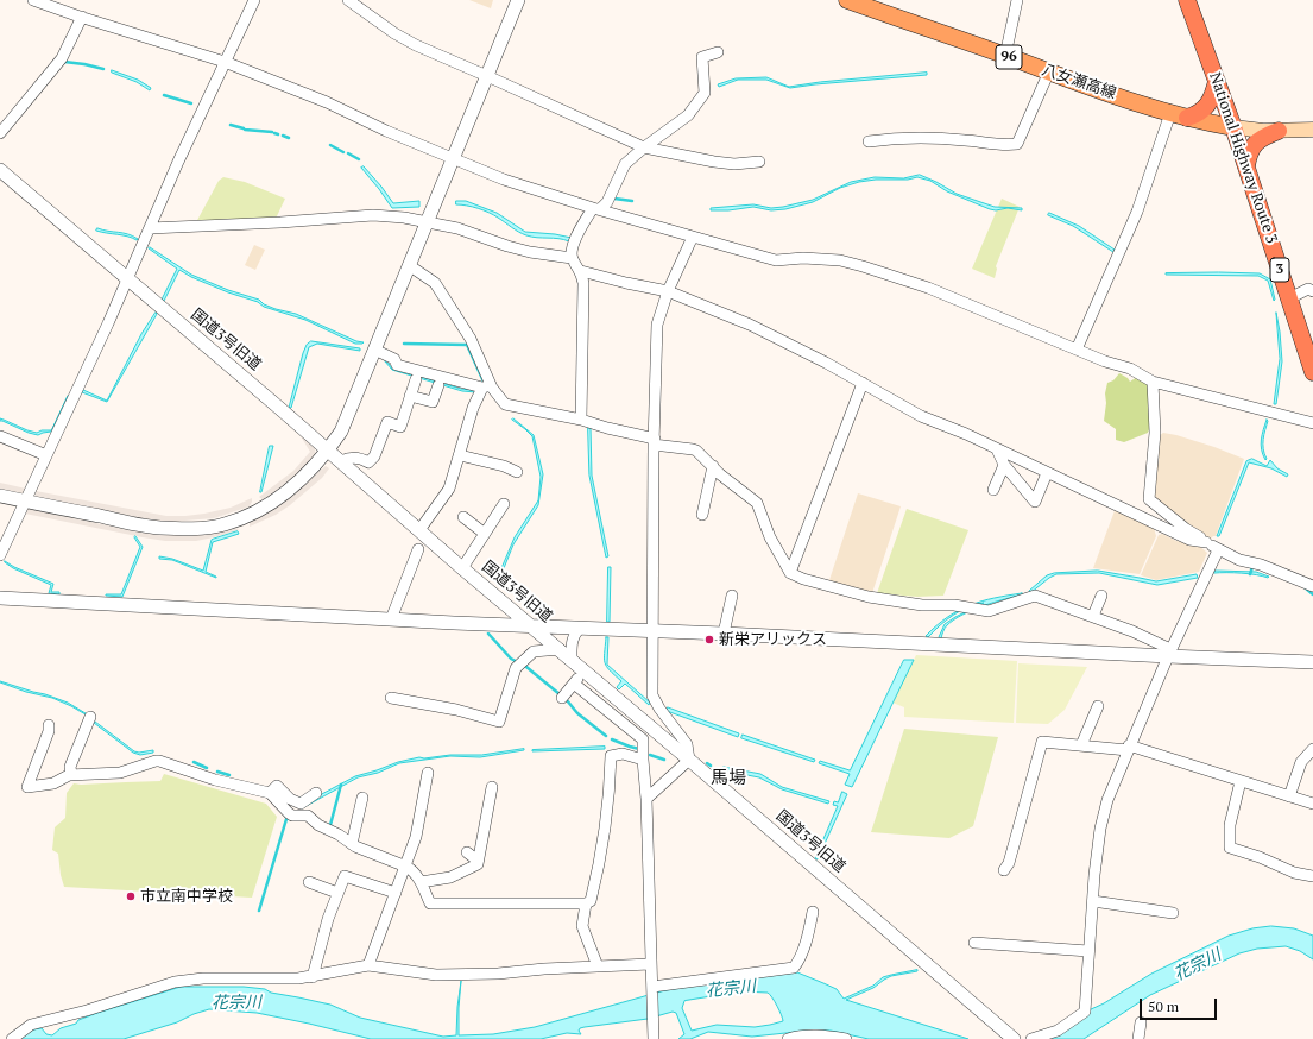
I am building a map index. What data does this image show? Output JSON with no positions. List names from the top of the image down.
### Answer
{
  "streets": {
    "highway": ["National Highway Route 3", "3"],
    "main road": ["96", "八女瀬高線"],
    "street": ["国道3号旧道"]
  },
  "crossings": [
    ["八女瀬高線", "National Highway Route 3"]
  ],
  "districts": ["馬場"],
  "water": ["花宗川"],
  "places": ["新栄アリックス", "市立南中学校"],
  "scale_bar": "50 m"
}
